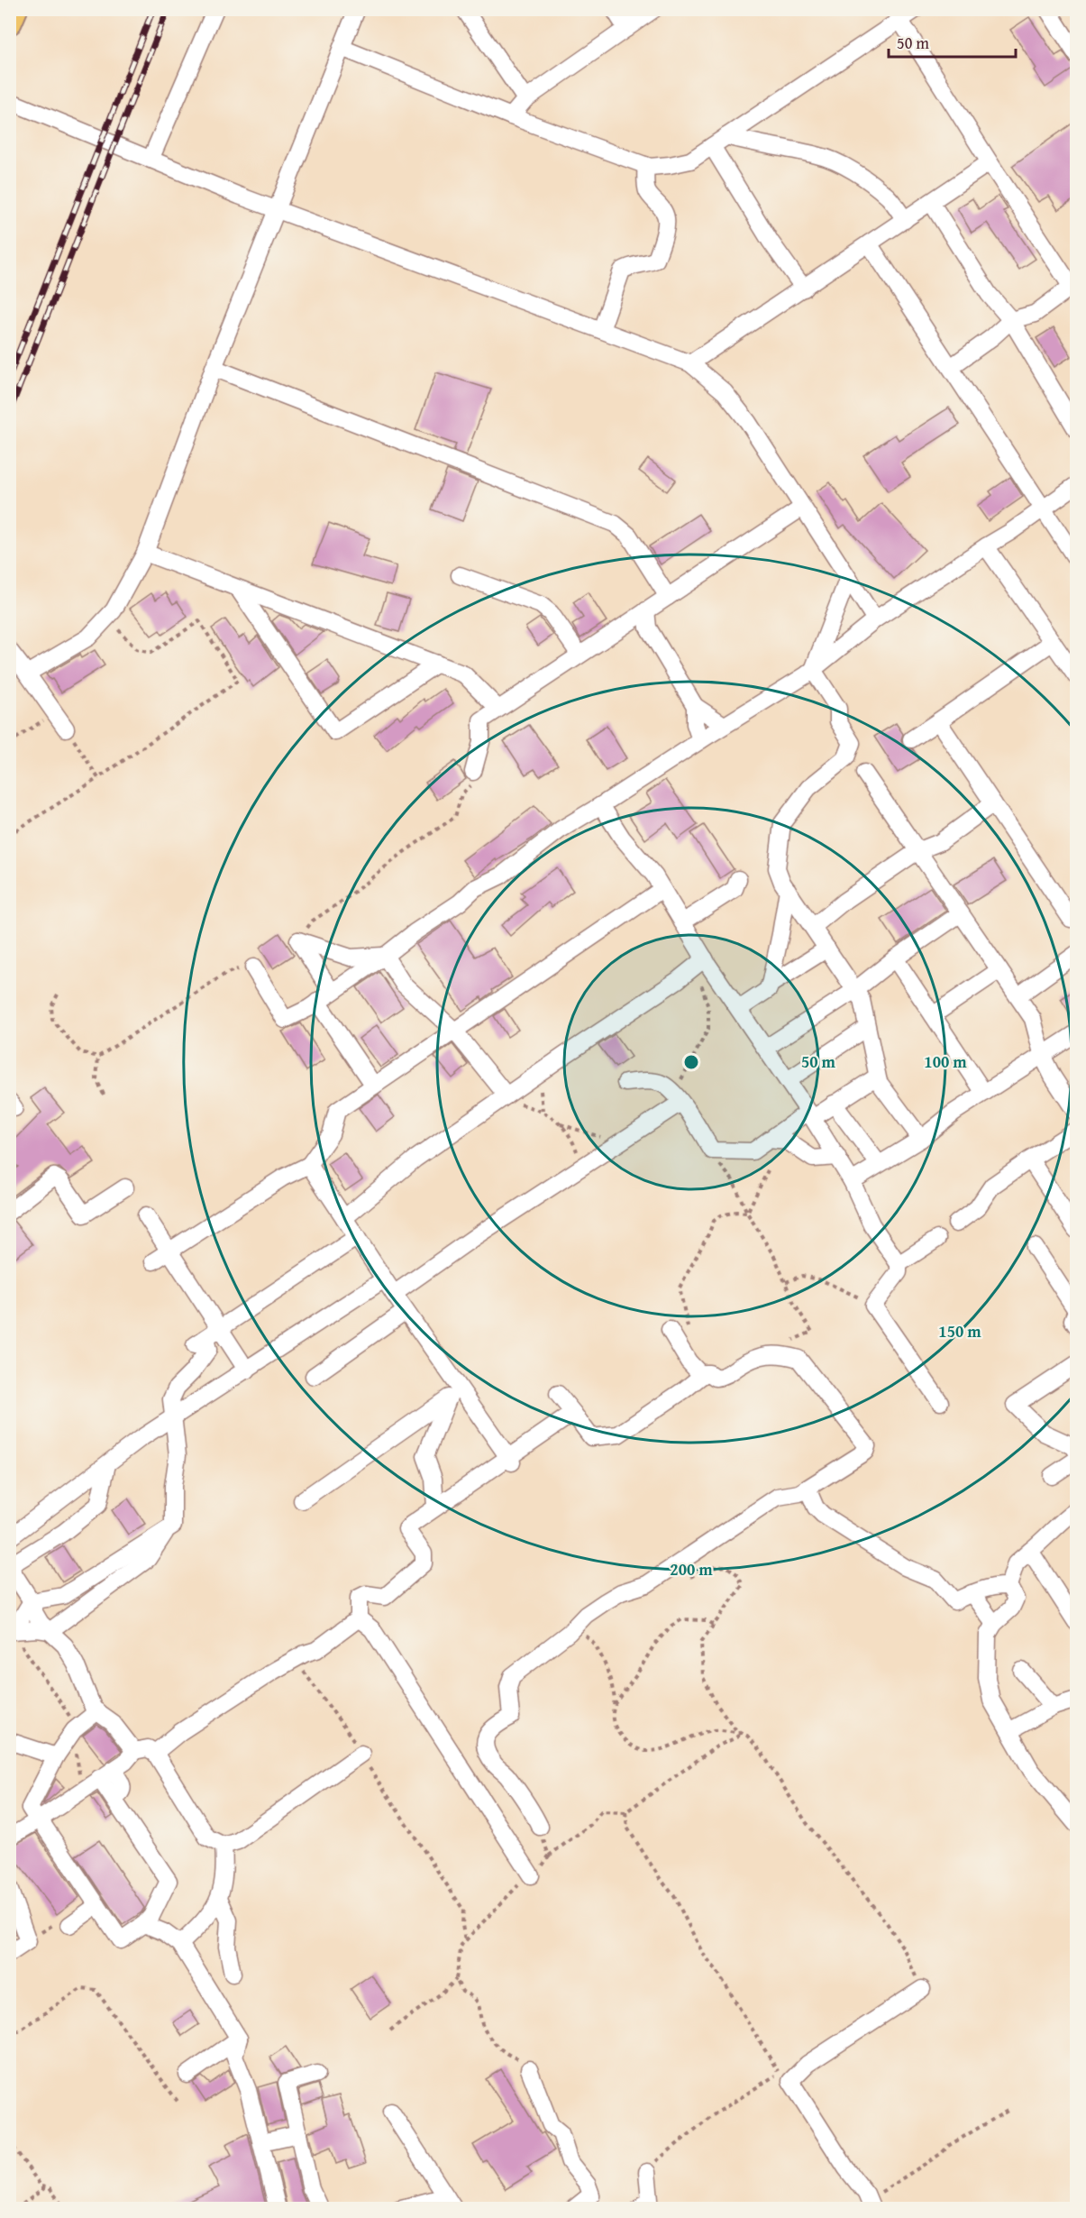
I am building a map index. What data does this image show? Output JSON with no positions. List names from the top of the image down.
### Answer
{
  "scale_bar": "50 m",
  "rings": [
    "50 m",
    "100 m",
    "150 m",
    "200 m"
  ]
}
